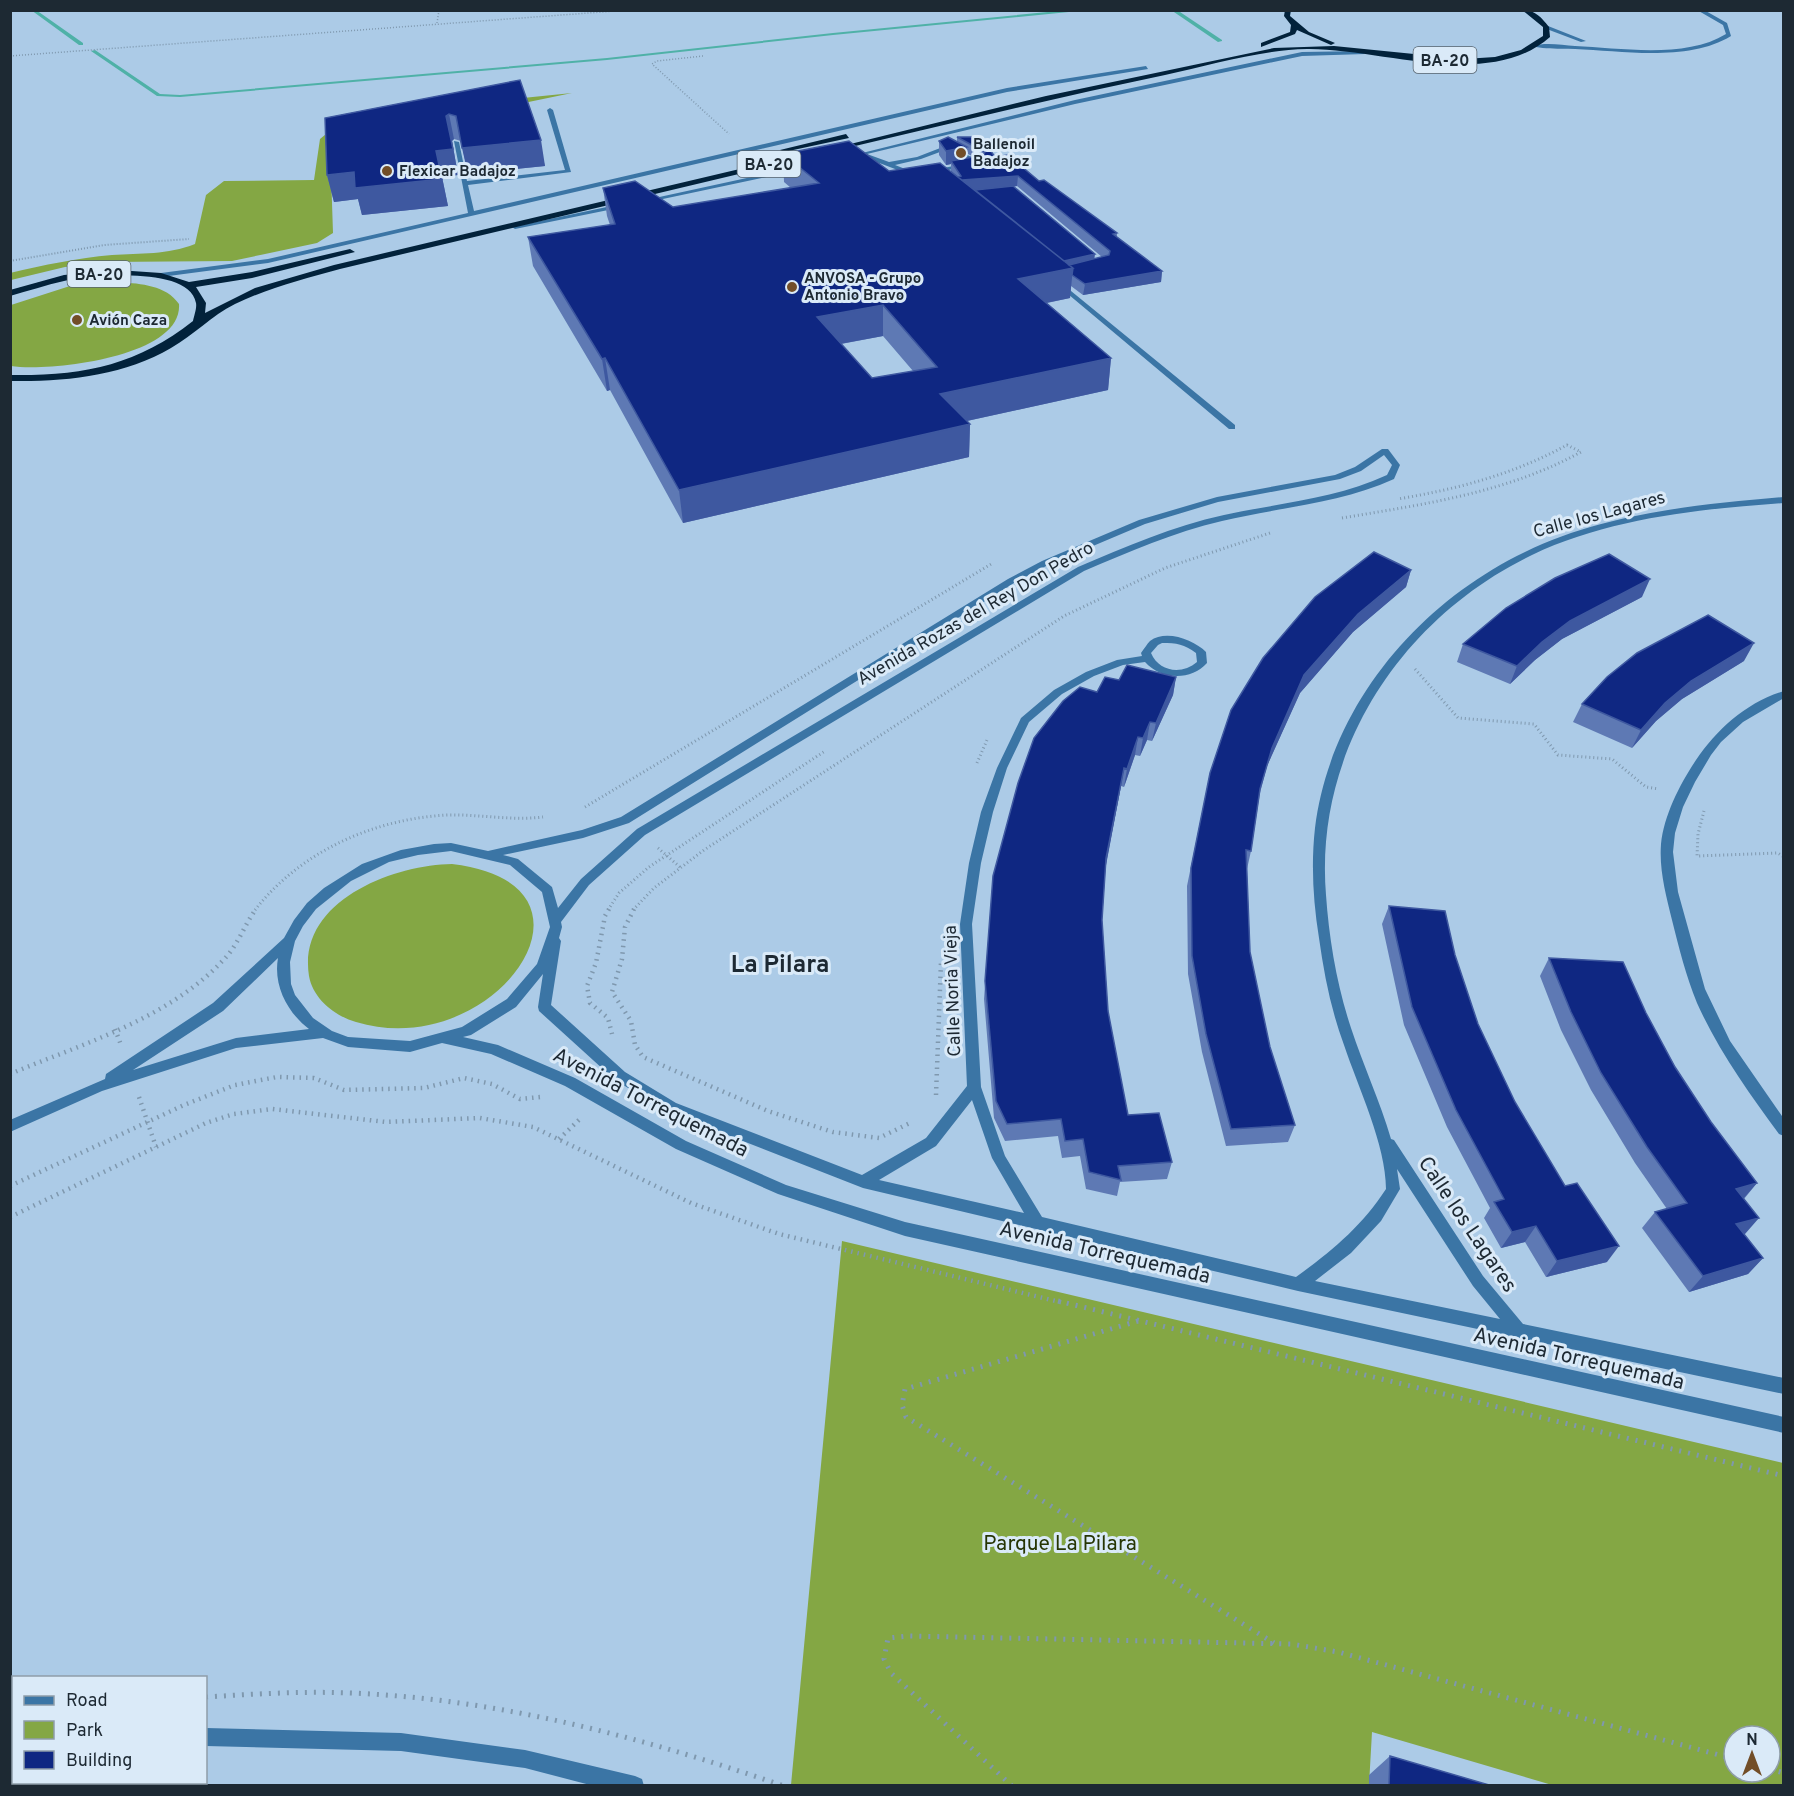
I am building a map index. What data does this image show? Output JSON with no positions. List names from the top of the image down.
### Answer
{
  "streets": {
    "highway": ["BA-20"],
    "street": [
      "Calle los Lagares",
      "Avenida Rozas del Rey Don Pedro",
      "Calle Noria Vieja",
      "Avenida Torrequemada"
    ]
  },
  "crossings": [
    ["Calle los Lagares", "Avenida Torrequemada"],
    ["Calle Noria Vieja", "Avenida Torrequemada"]
  ],
  "districts": ["La Pilara"],
  "parks": ["Parque La Pilara"],
  "places": [
    "Ballenoil Badajoz",
    "Flexicar Badajoz",
    "ANVOSA - Grupo Antonio Bravo",
    "Avión Caza"
  ],
  "legend": ["Road", "Park", "Building"],
  "north": "top"
}
